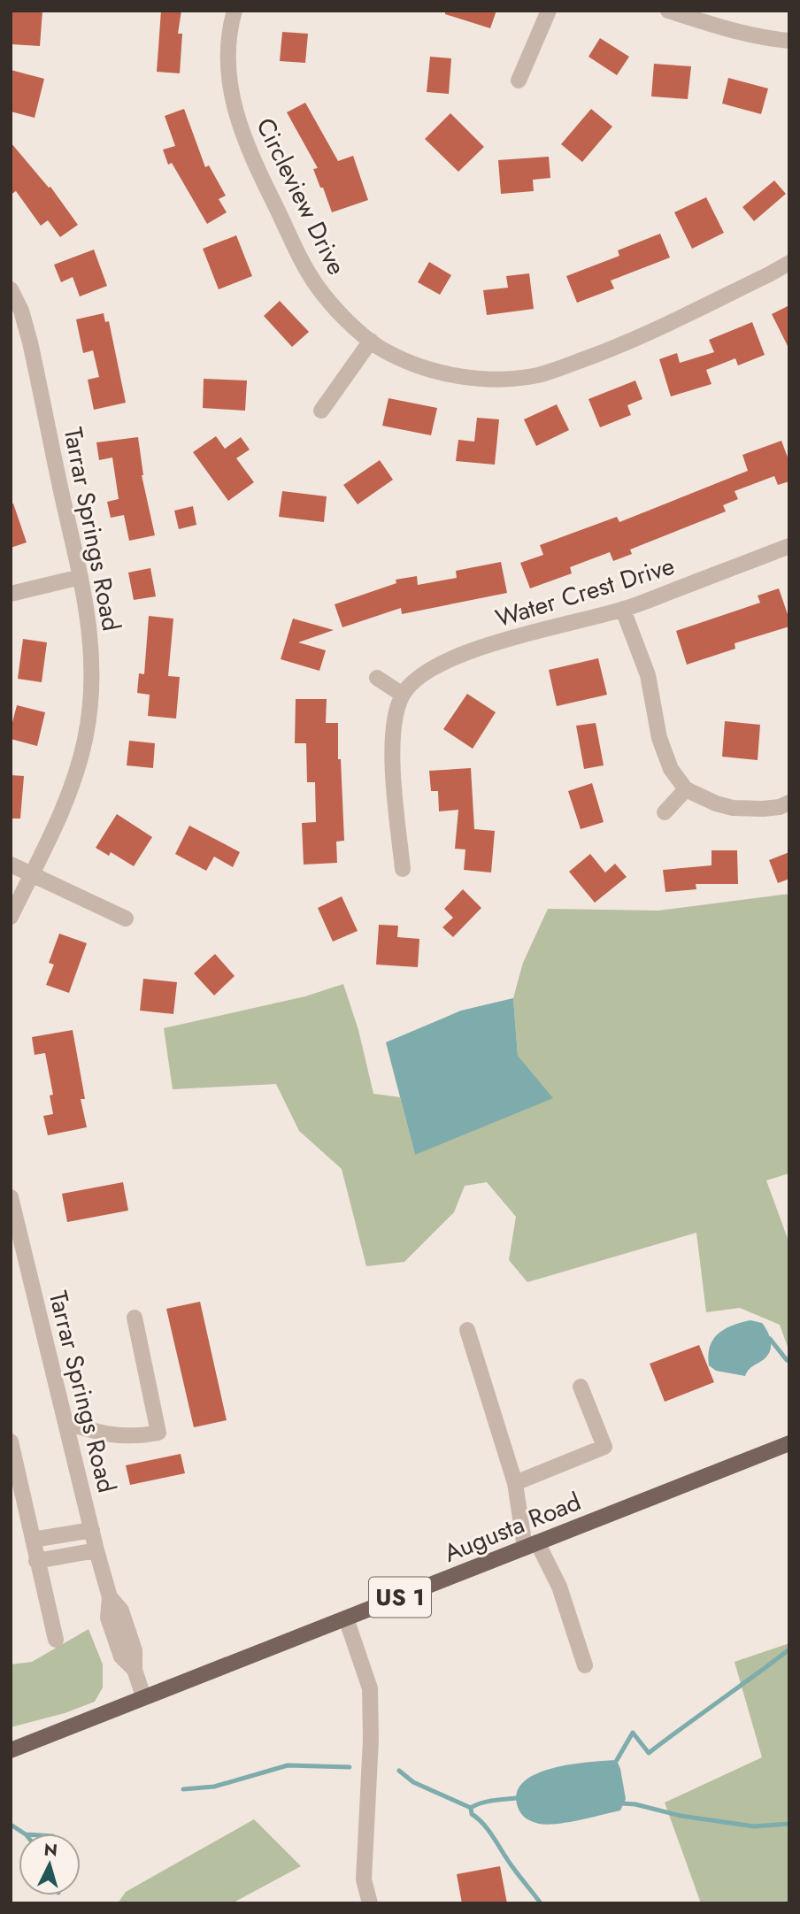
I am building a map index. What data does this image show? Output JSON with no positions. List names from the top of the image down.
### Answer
{
  "streets": {
    "main road": ["Augusta Road", "US 1"],
    "street": ["Circleview Drive", "Tarrar Springs Road", "Water Crest Drive"]
  },
  "crossings": [
    ["Tarrar Springs Road", "Augusta Road"]
  ],
  "north": "top"
}
